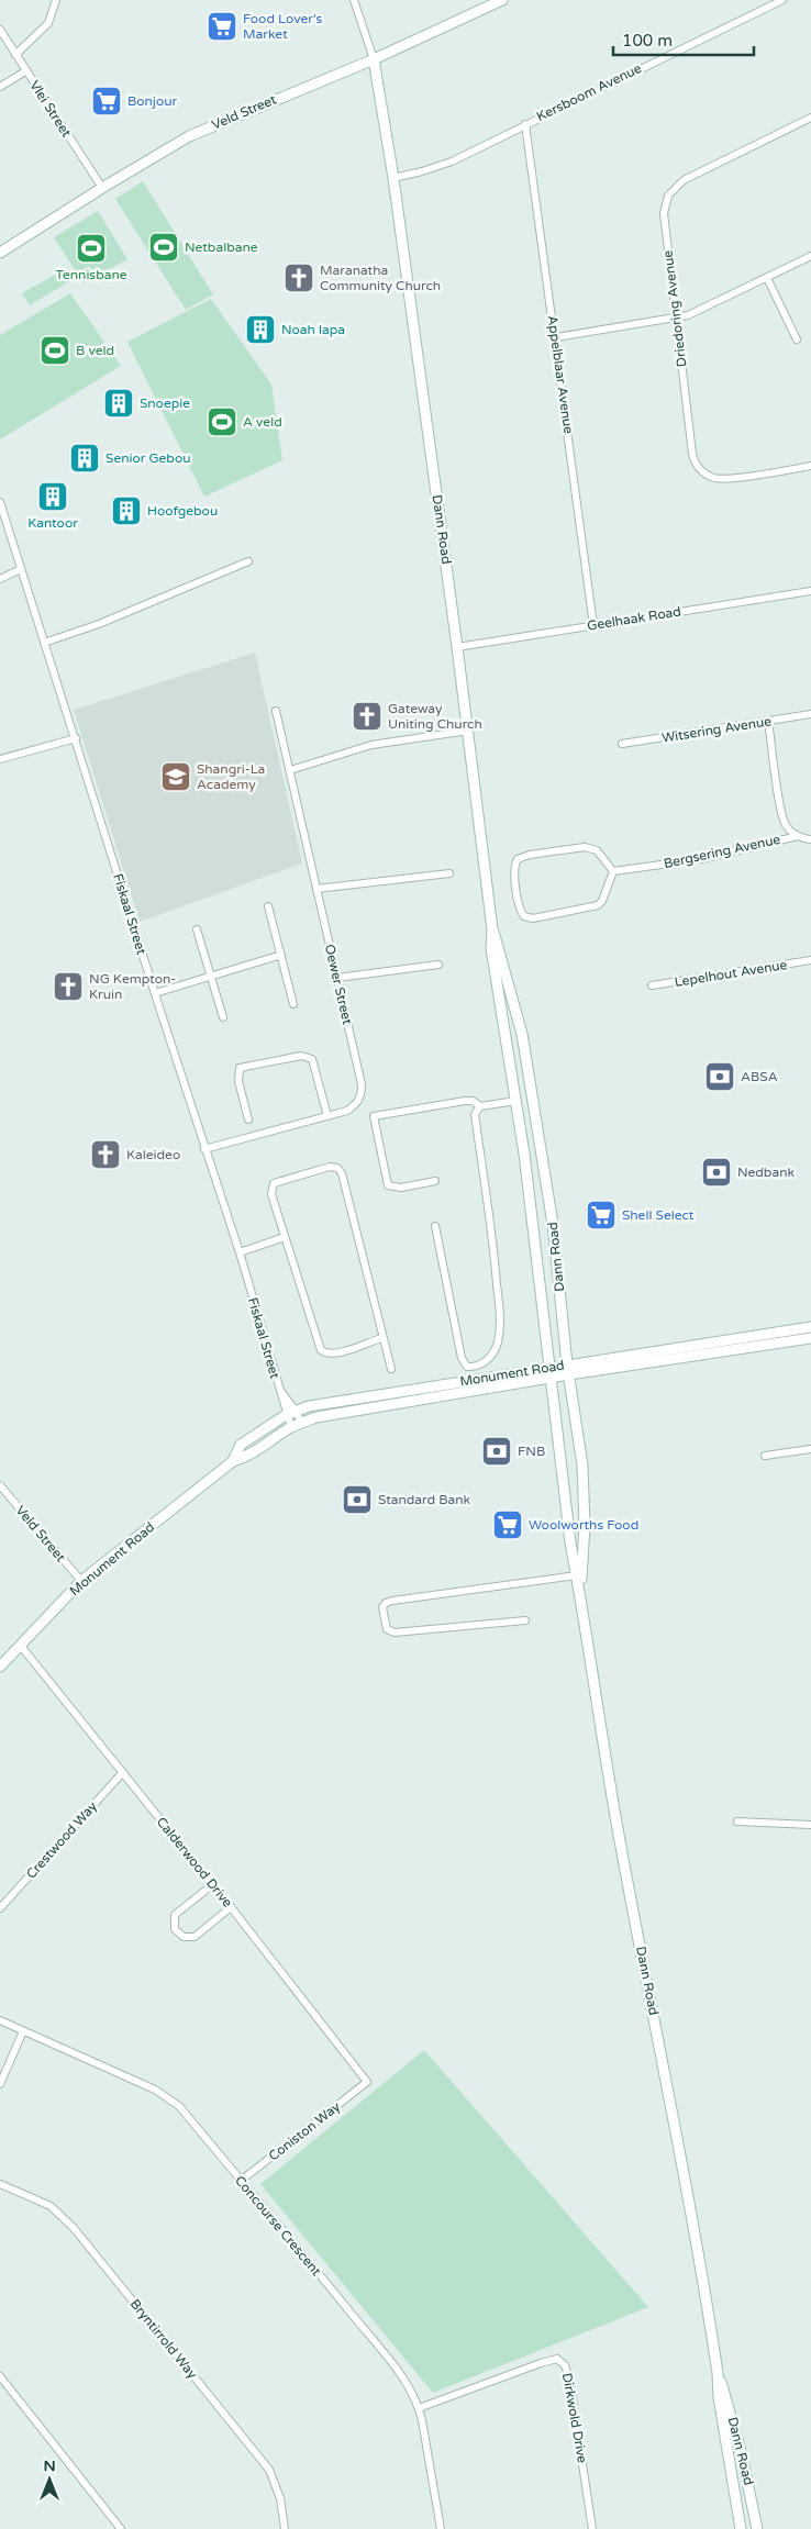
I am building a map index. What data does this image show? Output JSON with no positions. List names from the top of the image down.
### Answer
{
  "streets": {
    "main road": ["Veld Street", "Dann Road", "Monument Road"],
    "street": [
      "Kersboom Avenue",
      "Vlei Street",
      "Driedoring Avenue",
      "Appelblaar Avenue",
      "Geelhaak Road",
      "Witsering Avenue",
      "Bergsering Avenue",
      "Fiskaal Street",
      "Lepelhout Avenue",
      "Oewer Street",
      "Crestwood Way",
      "Calderwood Drive",
      "Coniston Way",
      "Concourse Crescent",
      "Bryntirrold Way",
      "Dirkwold Drive"
    ]
  },
  "crossings": [
    ["Kersboom Avenue", "Appelblaar Avenue"],
    ["Kersboom Avenue", "Dann Road"],
    ["Vlei Street", "Veld Street"],
    ["Veld Street", "Dann Road"],
    ["Veld Street", "Monument Road"],
    ["Appelblaar Avenue", "Geelhaak Road"],
    ["Dann Road", "Geelhaak Road"],
    ["Dann Road", "Monument Road"],
    ["Witsering Avenue", "Bergsering Avenue"],
    ["Fiskaal Street", "Oewer Street"],
    ["Fiskaal Street", "Monument Road"],
    ["Monument Road", "Calderwood Drive"],
    ["Crestwood Way", "Calderwood Drive"],
    ["Calderwood Drive", "Coniston Way"],
    ["Coniston Way", "Concourse Crescent"],
    ["Concourse Crescent", "Dirkwold Drive"]
  ],
  "places": {
    "supermarket": [
      "Food Lover's Market",
      "Bonjour",
      "Shell Select",
      "Woolworths Food"
    ],
    "sports": [
      "Netbalbane",
      "Tennisbane",
      "B veld",
      "A veld"
    ],
    "church": [
      "Maranatha Community Church",
      "Gateway Uniting Church",
      "NG Kempton- Kruin",
      "Kaleideo"
    ],
    "building": [
      "Noah lapa",
      "Snoepie",
      "Senior Gebou",
      "Kantoor",
      "Hoofgebou"
    ],
    "school or university": ["Shangri-La Academy"],
    "bank": [
      "ABSA",
      "Nedbank",
      "FNB",
      "Standard Bank"
    ]
  },
  "scale_bar": "100 m",
  "north": "top"
}
